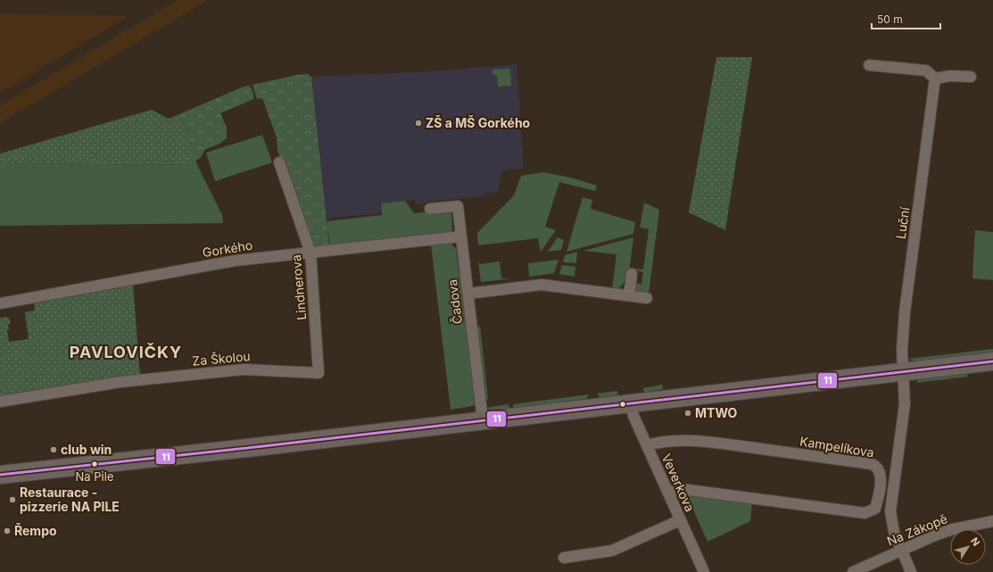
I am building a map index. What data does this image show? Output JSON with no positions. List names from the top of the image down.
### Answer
{
  "streets": {
    "street": [
      "Luční",
      "Gorkého",
      "Lindnerova",
      "Čadova",
      "Za Školou",
      "Kampelíkova",
      "Veverkova",
      "Na Zákopě"
    ]
  },
  "crossings": [
    ["Luční", "Na Zákopě"],
    ["Gorkého", "Lindnerova"],
    ["Gorkého", "Čadova"],
    ["Lindnerova", "Za Školou"],
    ["Kampelíkova", "Veverkova"]
  ],
  "districts": ["PAVLOVIČKY"],
  "places": [
    "ZŠ a MŠ Gorkého",
    "MTWO",
    "club win",
    "Na Pile",
    "Restaurace - pizzerie NA PILE",
    "Řempo"
  ],
  "lines": ["transit line 11"],
  "scale_bar": "50 m",
  "north": "top right"
}
